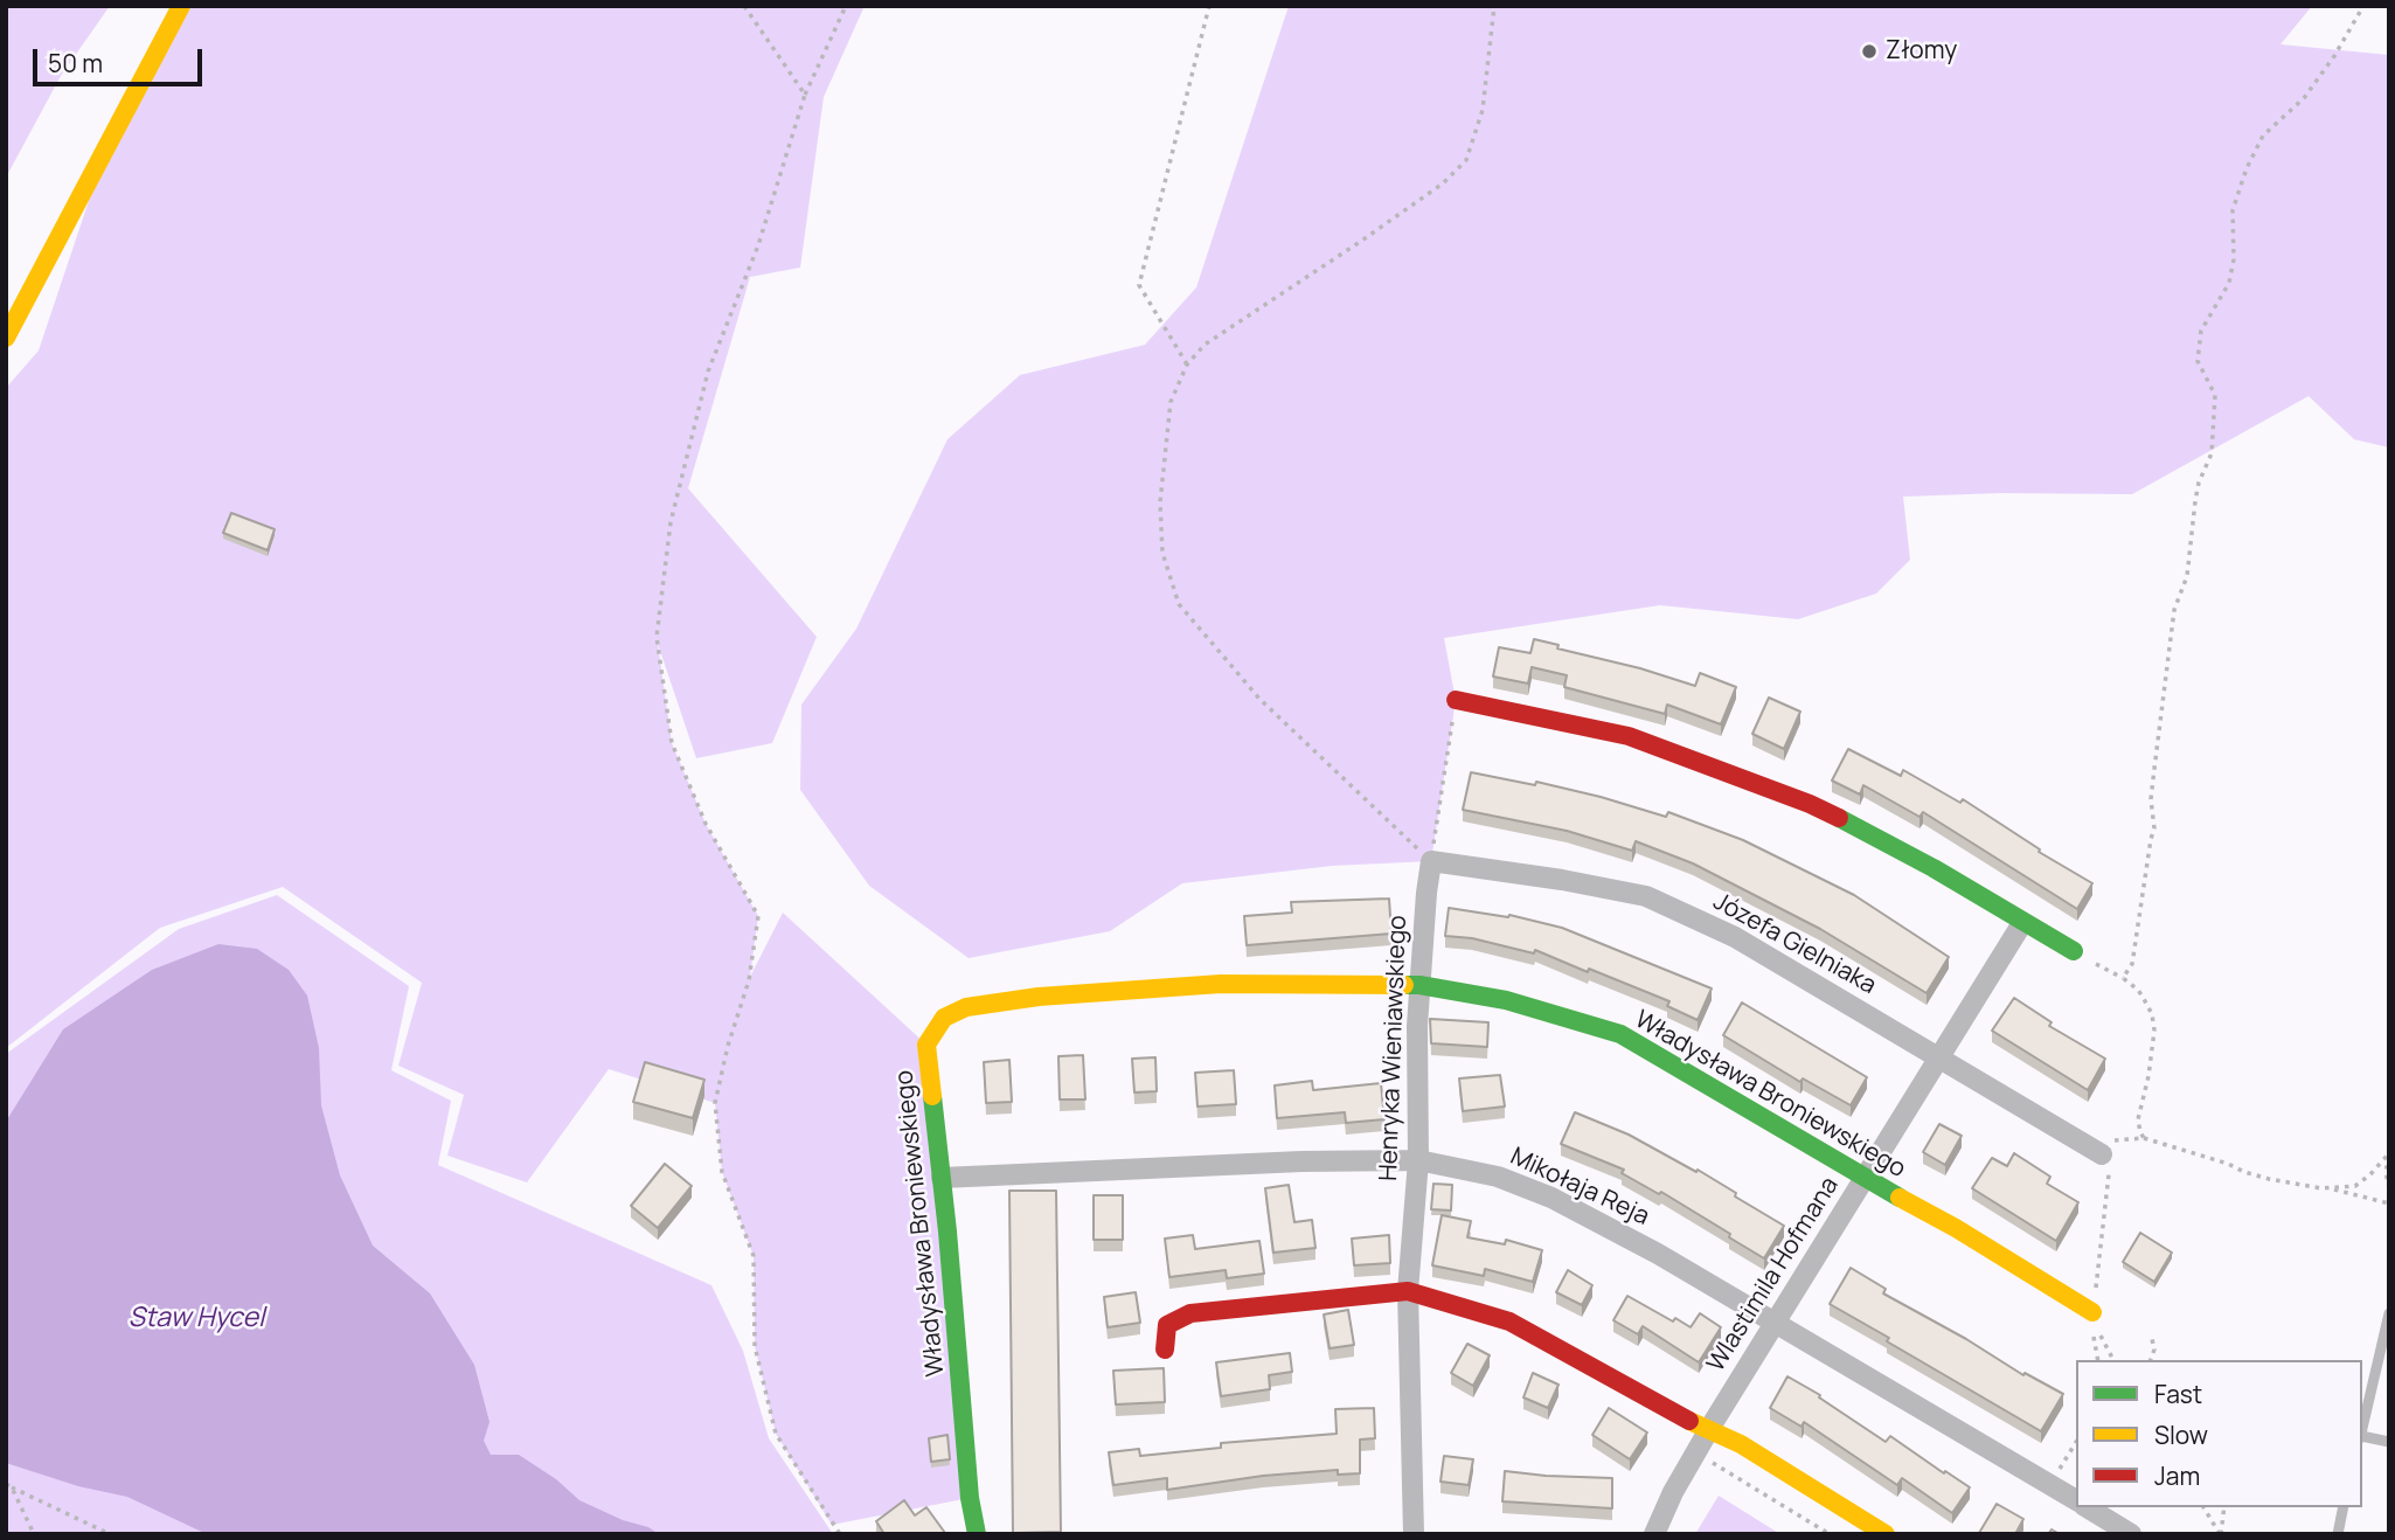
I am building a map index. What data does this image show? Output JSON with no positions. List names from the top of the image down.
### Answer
{
  "streets": {
    "street": [
      "Józefa Gielniaka",
      "Henryka Wieniawskiego",
      "Władysława Broniewskiego",
      "Mikołaja Reja",
      "Wlastimila Hofmana"
    ]
  },
  "crossings": [
    ["Józefa Gielniaka", "Henryka Wieniawskiego"],
    ["Józefa Gielniaka", "Wlastimila Hofmana"],
    ["Henryka Wieniawskiego", "Władysława Broniewskiego"],
    ["Henryka Wieniawskiego", "Mikołaja Reja"],
    ["Władysława Broniewskiego", "Mikołaja Reja"],
    ["Władysława Broniewskiego", "Wlastimila Hofmana"],
    ["Mikołaja Reja", "Wlastimila Hofmana"]
  ],
  "water": ["Staw Hycel"],
  "places": ["Złomy"],
  "legend": ["Fast", "Slow", "Jam"],
  "scale_bar": "50 m"
}
